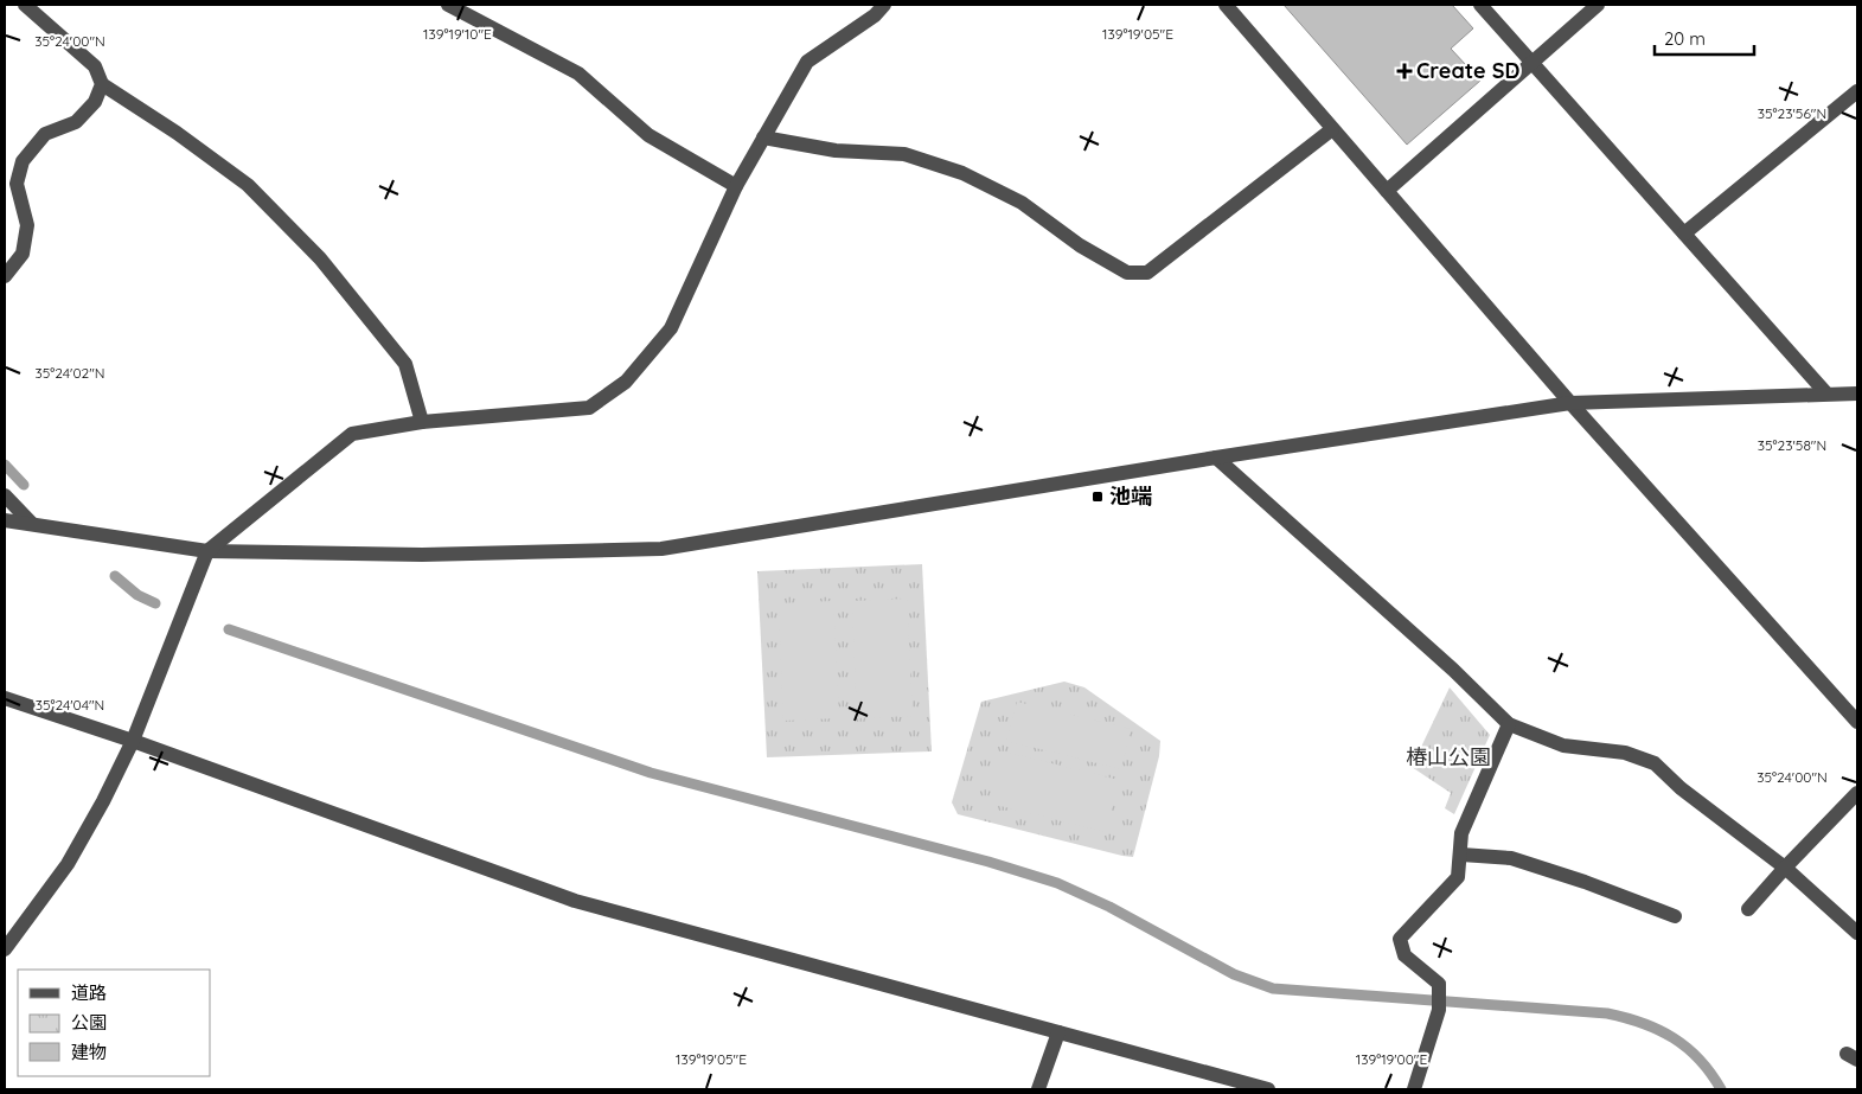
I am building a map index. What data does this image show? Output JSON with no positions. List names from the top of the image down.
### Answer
{
  "parks": ["椿山公園"],
  "places": {
    "health": ["Create SD"],
    "transit": ["池端"]
  },
  "legend": ["道路", "公園", "建物"],
  "scale_bar": "20 m",
  "coordinates": [
    "139°19'10\"E",
    "139°19'05\"E",
    "35°24'00\"N",
    "35°23'56\"N",
    "35°24'02\"N",
    "35°23'58\"N",
    "35°24'04\"N",
    "139°19'00\"E"
  ]
}
